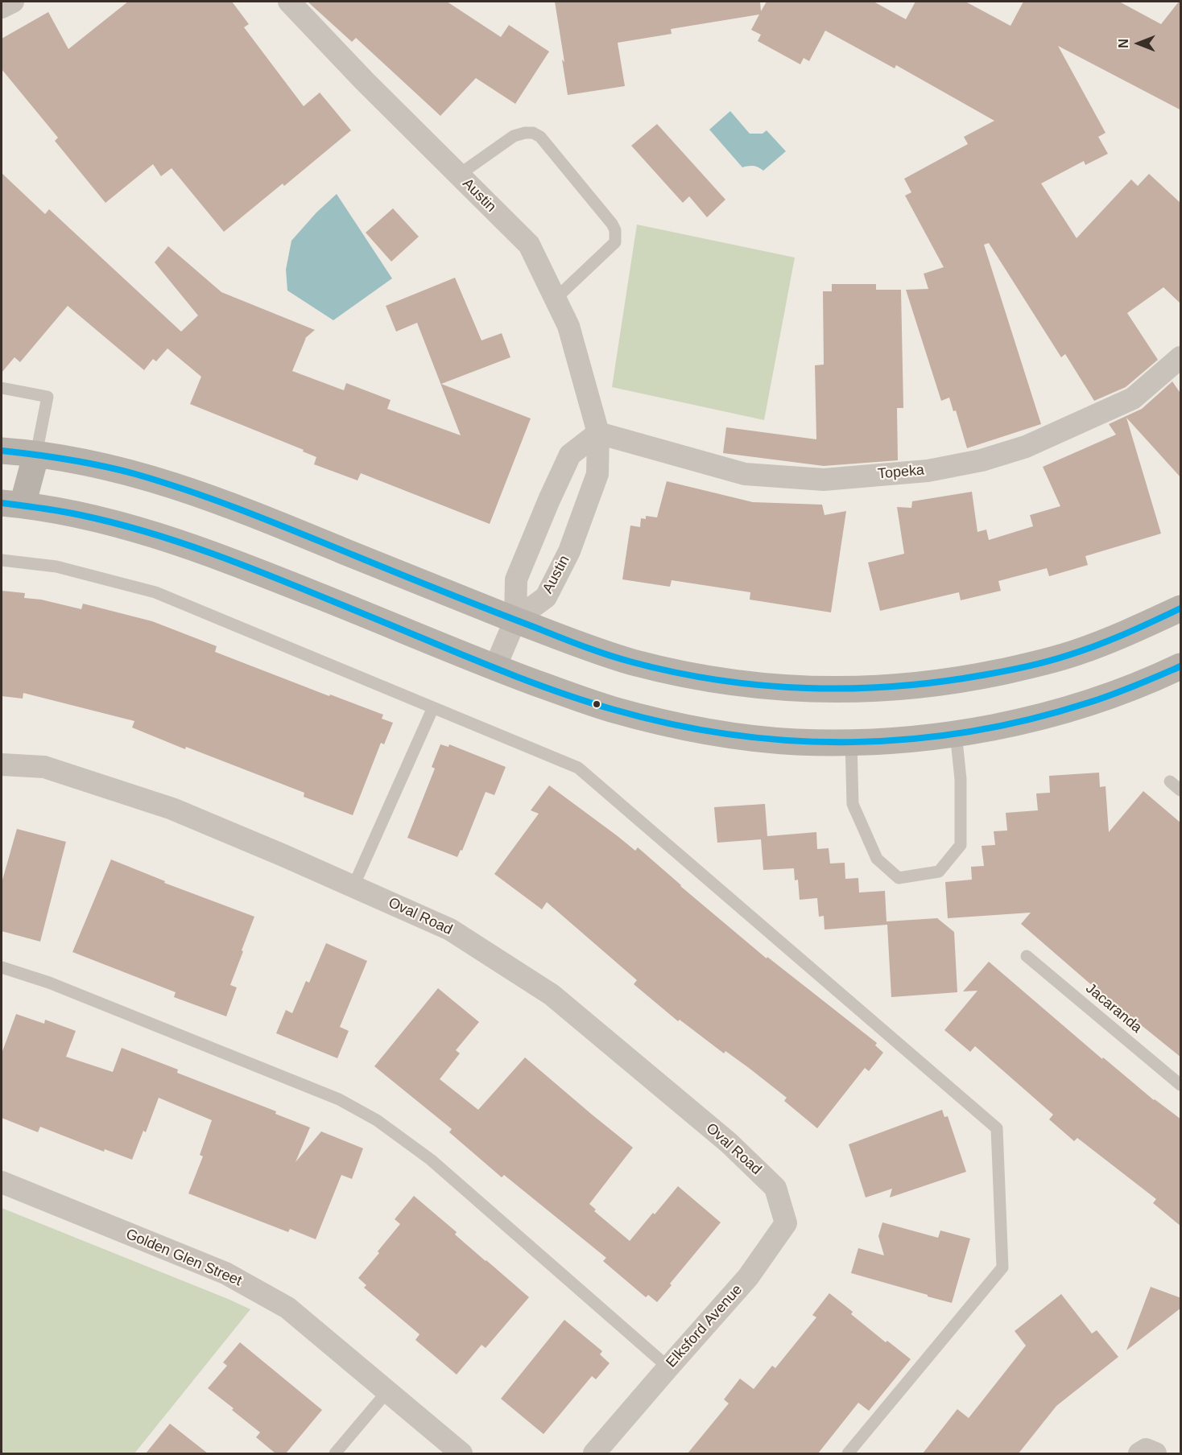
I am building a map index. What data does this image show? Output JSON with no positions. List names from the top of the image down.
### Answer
{
  "streets": {
    "street": [
      "Austin",
      "Topeka",
      "Oval Road",
      "Golden Glen Street",
      "Elksford Avenue"
    ],
    "lane": ["Jacaranda"]
  },
  "crossings": [
    ["Austin", "Topeka"],
    ["Oval Road", "Elksford Avenue"]
  ],
  "north": "left"
}
